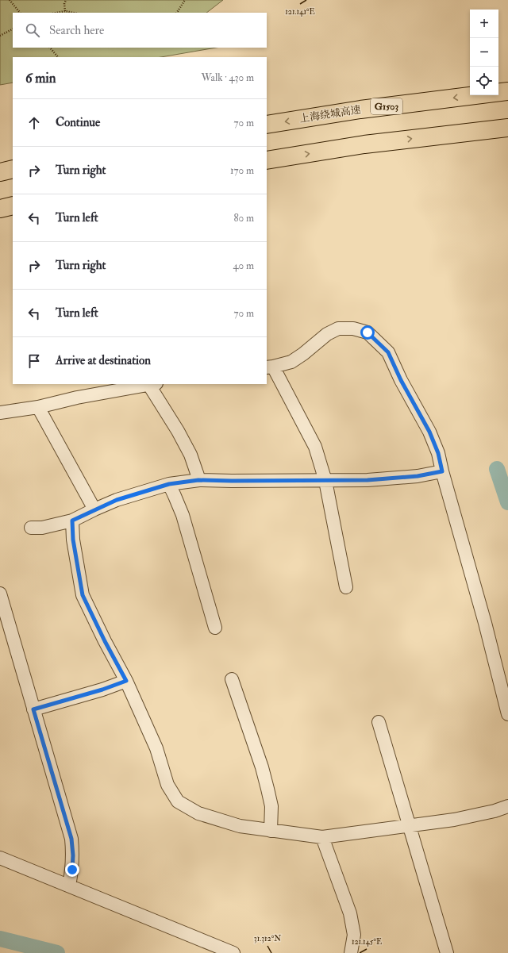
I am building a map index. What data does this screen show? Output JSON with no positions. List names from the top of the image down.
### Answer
{
  "streets": {
    "highway": ["G1503", "上海绕城高速"]
  },
  "page": {
    "map_buttons": ["+", "−"],
    "search": "Search here",
    "heading": ["6 min", "Walk · 430 m"],
    "list": [
      ["Continue", "70 m"],
      ["Turn right", "170 m"],
      ["Turn left", "80 m"],
      ["Turn right", "40 m"],
      ["Turn left", "70 m"],
      "Arrive at destination"
    ]
  },
  "coordinates": ["121.141°E", "31.312°N", "121.145°E"]
}
